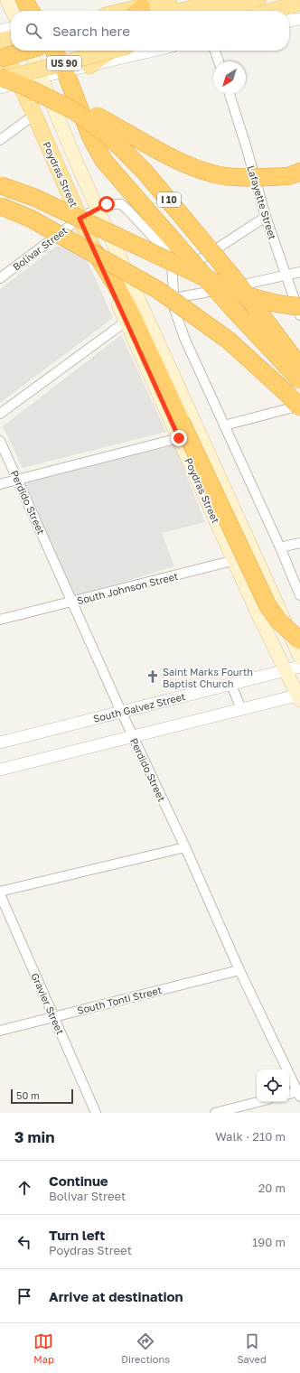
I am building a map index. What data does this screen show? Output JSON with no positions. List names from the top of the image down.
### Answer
{
  "streets": {
    "highway": ["I 10"],
    "main road": ["US 90", "Poydras Street"],
    "street": [
      "Lafayette Street",
      "Bolivar Street",
      "Perdido Street",
      "South Johnson Street",
      "South Galvez Street",
      "South Tonti Street",
      "Gravier Street"
    ]
  },
  "crossings": [
    ["Poydras Street", "I 10"],
    ["Poydras Street", "Bolivar Street"],
    ["Poydras Street", "South Johnson Street"],
    ["Poydras Street", "South Galvez Street"],
    ["Perdido Street", "South Johnson Street"],
    ["Perdido Street", "South Galvez Street"],
    ["Perdido Street", "South Tonti Street"],
    ["South Tonti Street", "Gravier Street"]
  ],
  "places": {
    "church": ["Saint Marks Fourth Baptist Church"]
  },
  "scale_bar": "50 m",
  "north": "bottom left",
  "page": {
    "search": "Search here",
    "scale": "50 m",
    "heading": ["3 min", "Walk · 210 m"],
    "list": [
      ["Continue", "Bolivar Street", "20 m"],
      ["Turn left", "Poydras Street", "190 m"],
      "Arrive at destination"
    ],
    "nav": ["Map", "Directions", "Saved"]
  }
}
